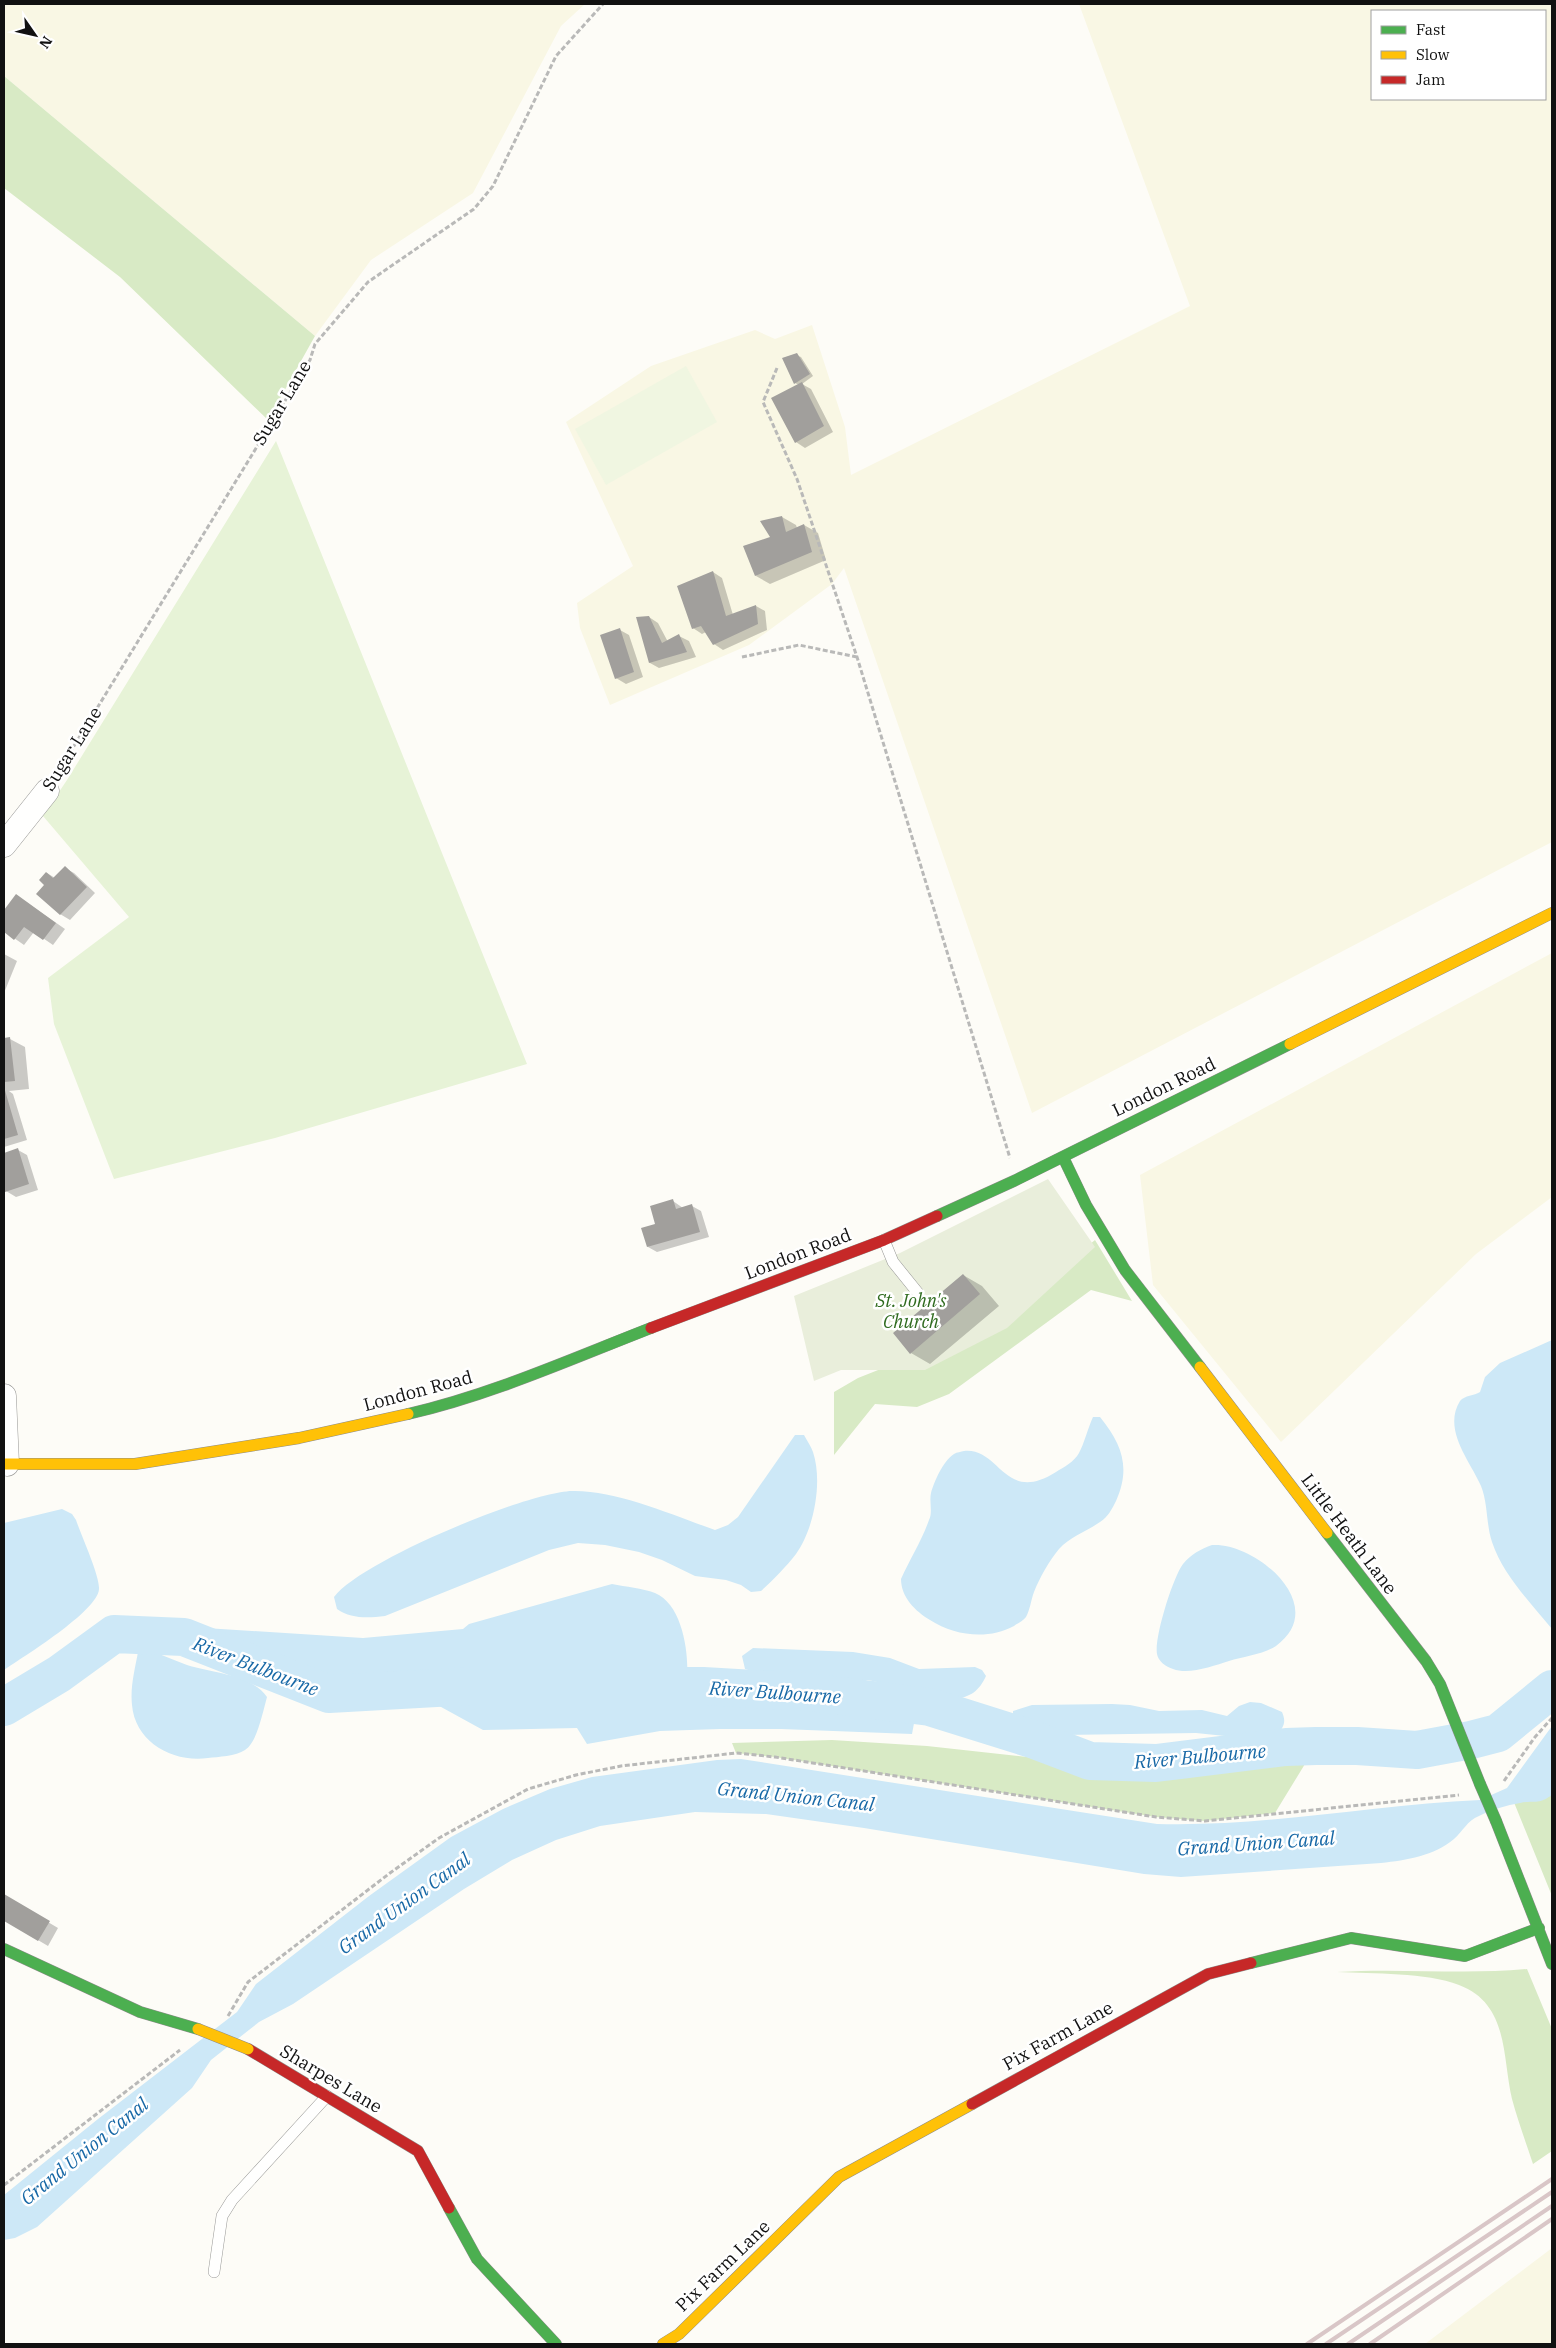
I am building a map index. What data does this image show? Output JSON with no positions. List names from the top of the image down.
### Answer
{
  "streets": {
    "street": [
      "Sugar Lane",
      "London Road",
      "Little Heath Lane",
      "Pix Farm Lane",
      "Sharpes Lane"
    ]
  },
  "crossings": [
    ["London Road", "Little Heath Lane"],
    ["Little Heath Lane", "Pix Farm Lane"]
  ],
  "water": ["River Bulbourne", "Grand Union Canal"],
  "parks": ["St. John's Church"],
  "legend": ["Fast", "Slow", "Jam"],
  "north": "bottom right"
}
